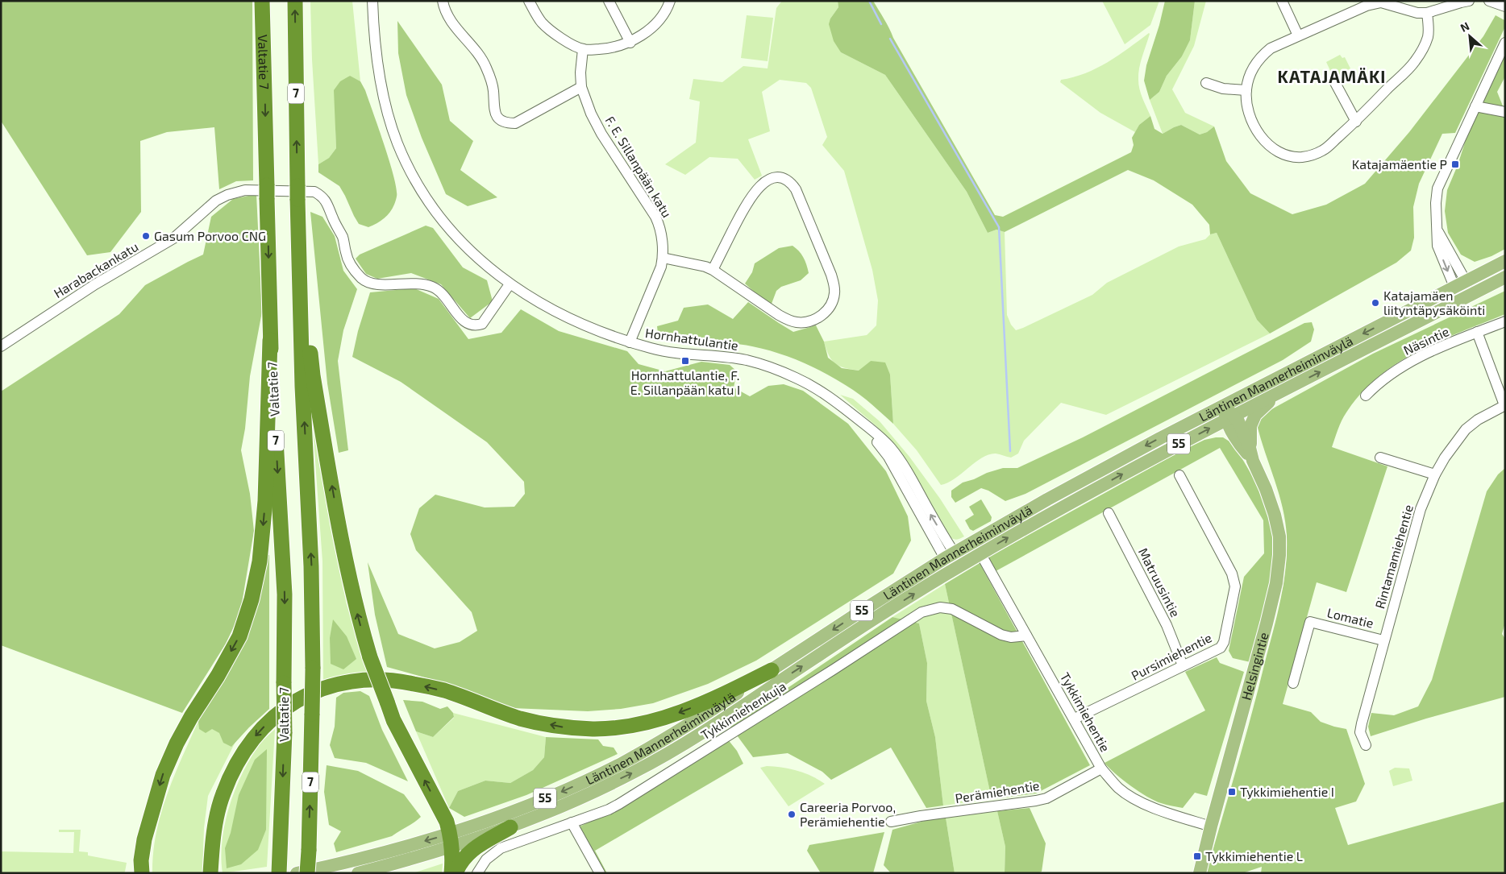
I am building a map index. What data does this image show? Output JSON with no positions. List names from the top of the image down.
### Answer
{
  "streets": {
    "highway": ["Valtatie 7", "7"],
    "main road": ["Läntinen Mannerheiminväylä", "55", "Helsingintie"],
    "street": [
      "F. E. Sillanpään katu",
      "Harabackankatu",
      "Hornhattulantie",
      "Näsintie",
      "Rintamamiehentie",
      "Matruusintie",
      "Lomatie",
      "Pursimiehentie",
      "Tykkimiehenkuja",
      "Tykkimiehentie",
      "Perämiehentie"
    ]
  },
  "crossings": [
    ["F. E. Sillanpään katu", "Hornhattulantie"],
    ["Harabackankatu", "Hornhattulantie"],
    ["Hornhattulantie", "Läntinen Mannerheiminväylä"],
    ["Läntinen Mannerheiminväylä", "Helsingintie"],
    ["Rintamamiehentie", "Lomatie"],
    ["Matruusintie", "Pursimiehentie"],
    ["Pursimiehentie", "Tykkimiehentie"],
    ["Helsingintie", "Tykkimiehentie"],
    ["Tykkimiehenkuja", "Tykkimiehentie"],
    ["Tykkimiehentie", "Perämiehentie"]
  ],
  "districts": ["KATAJAMÄKI"],
  "places": {
    "transit": [
      "Katajamäentie P",
      "Hornhattulantie, F. E. Sillanpään katu I",
      "Tykkimiehentie I",
      "Tykkimiehentie L"
    ],
    "other": ["Gasum Porvoo CNG", "Katajamäen liityntäpysäköinti", "Careeria Porvoo, Perämiehentie"]
  },
  "north": "top left"
}
